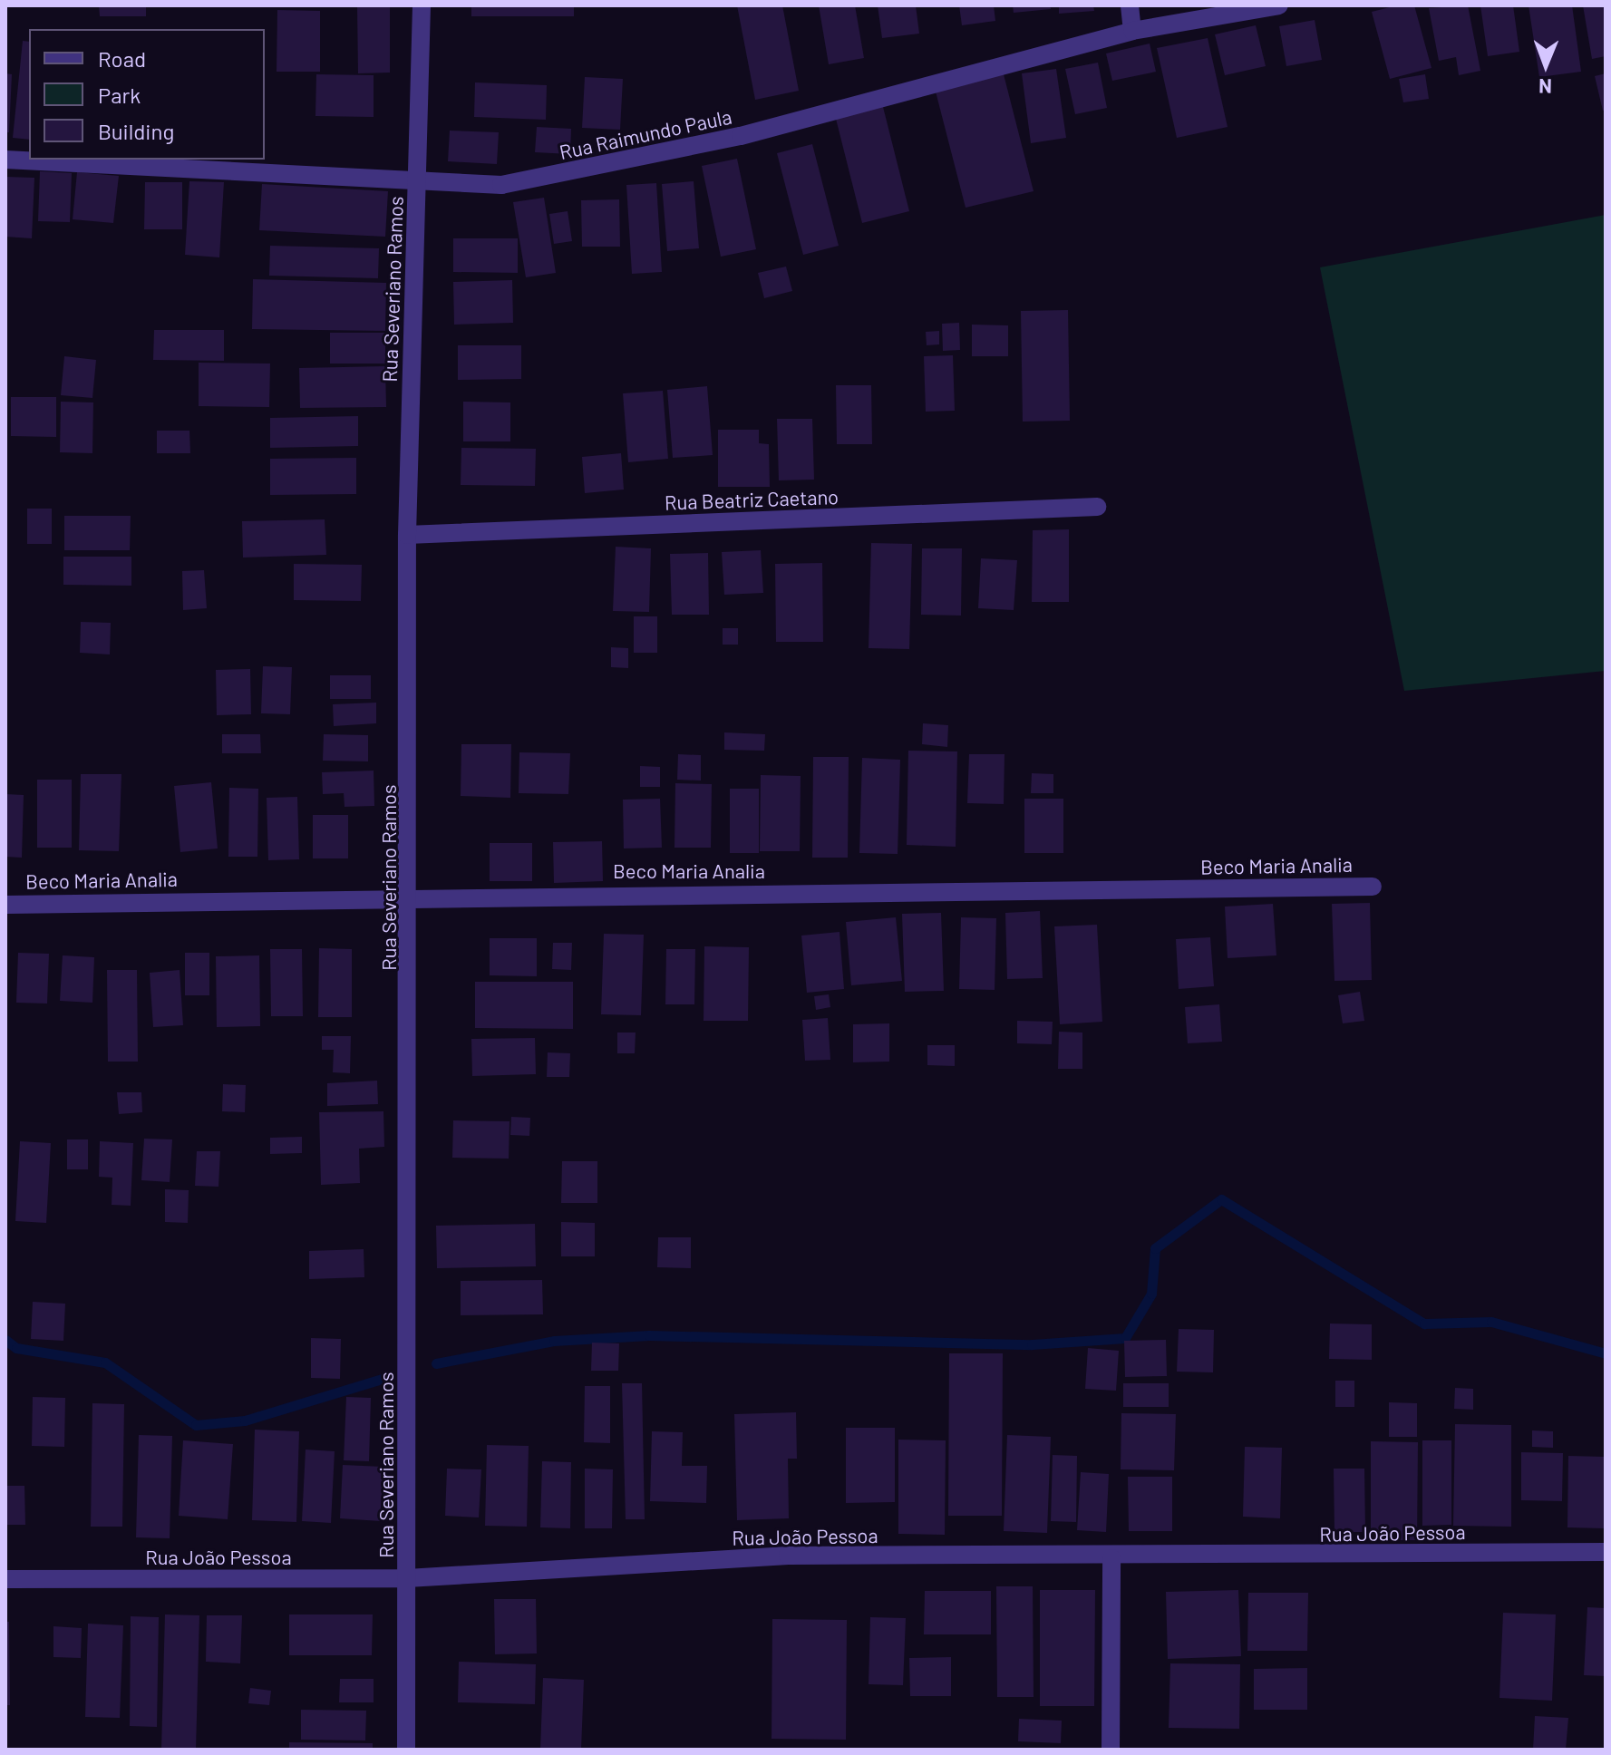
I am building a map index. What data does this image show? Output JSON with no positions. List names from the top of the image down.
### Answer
{
  "streets": {
    "street": [
      "Rua Raimundo Paula",
      "Rua Severiano Ramos",
      "Rua Beatriz Caetano",
      "Beco Maria Analia",
      "Rua João Pessoa"
    ]
  },
  "crossings": [
    ["Rua Raimundo Paula", "Rua Severiano Ramos"],
    ["Rua Severiano Ramos", "Rua Beatriz Caetano"],
    ["Rua Severiano Ramos", "Beco Maria Analia"],
    ["Rua Severiano Ramos", "Rua João Pessoa"]
  ],
  "legend": ["Road", "Park", "Building"],
  "north": "bottom"
}
